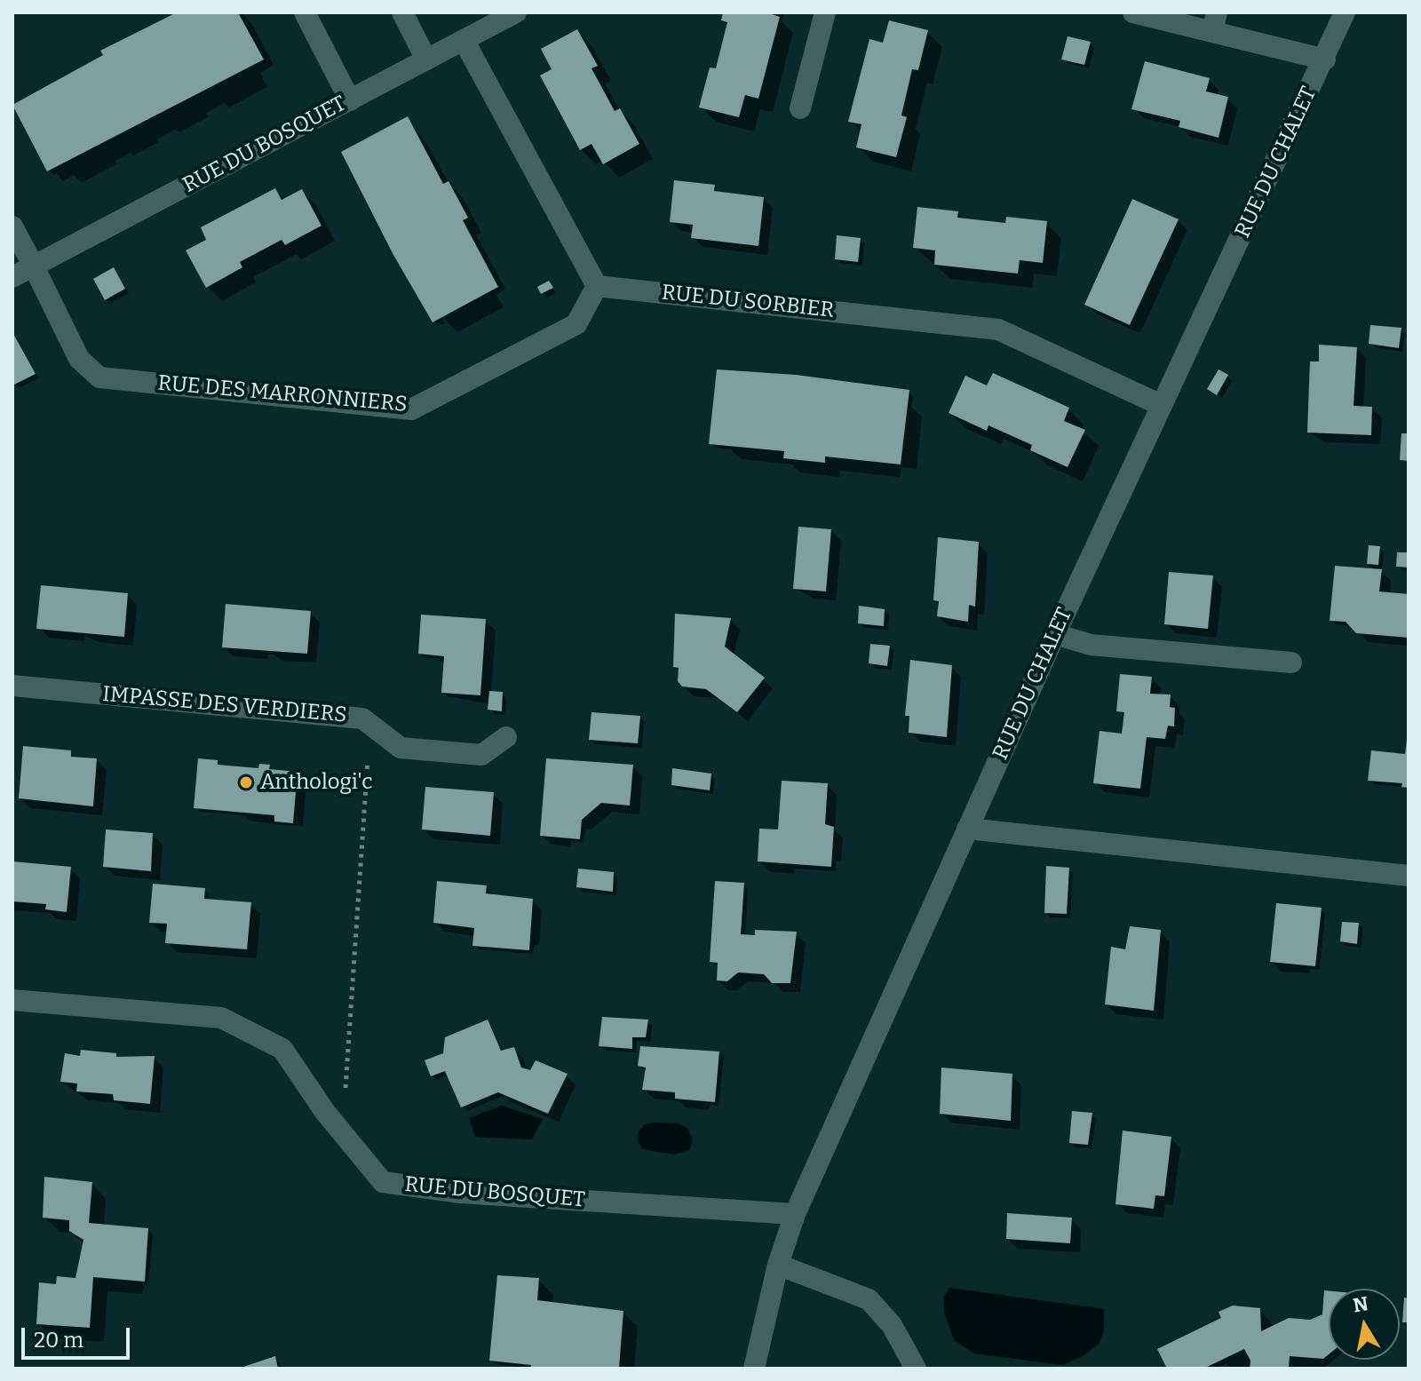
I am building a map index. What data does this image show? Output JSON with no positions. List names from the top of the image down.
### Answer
{
  "streets": {
    "street": [
      "RUE DU BOSQUET",
      "RUE DU CHALET",
      "RUE DU SORBIER",
      "RUE DES MARRONNIERS",
      "IMPASSE DES VERDIERS"
    ]
  },
  "crossings": [
    ["RUE DU BOSQUET", "RUE DU CHALET"],
    ["RUE DU BOSQUET", "RUE DES MARRONNIERS"],
    ["RUE DU CHALET", "RUE DU SORBIER"],
    ["RUE DU SORBIER", "RUE DES MARRONNIERS"]
  ],
  "places": ["Anthologi'c"],
  "scale_bar": "20 m",
  "north": "top"
}
